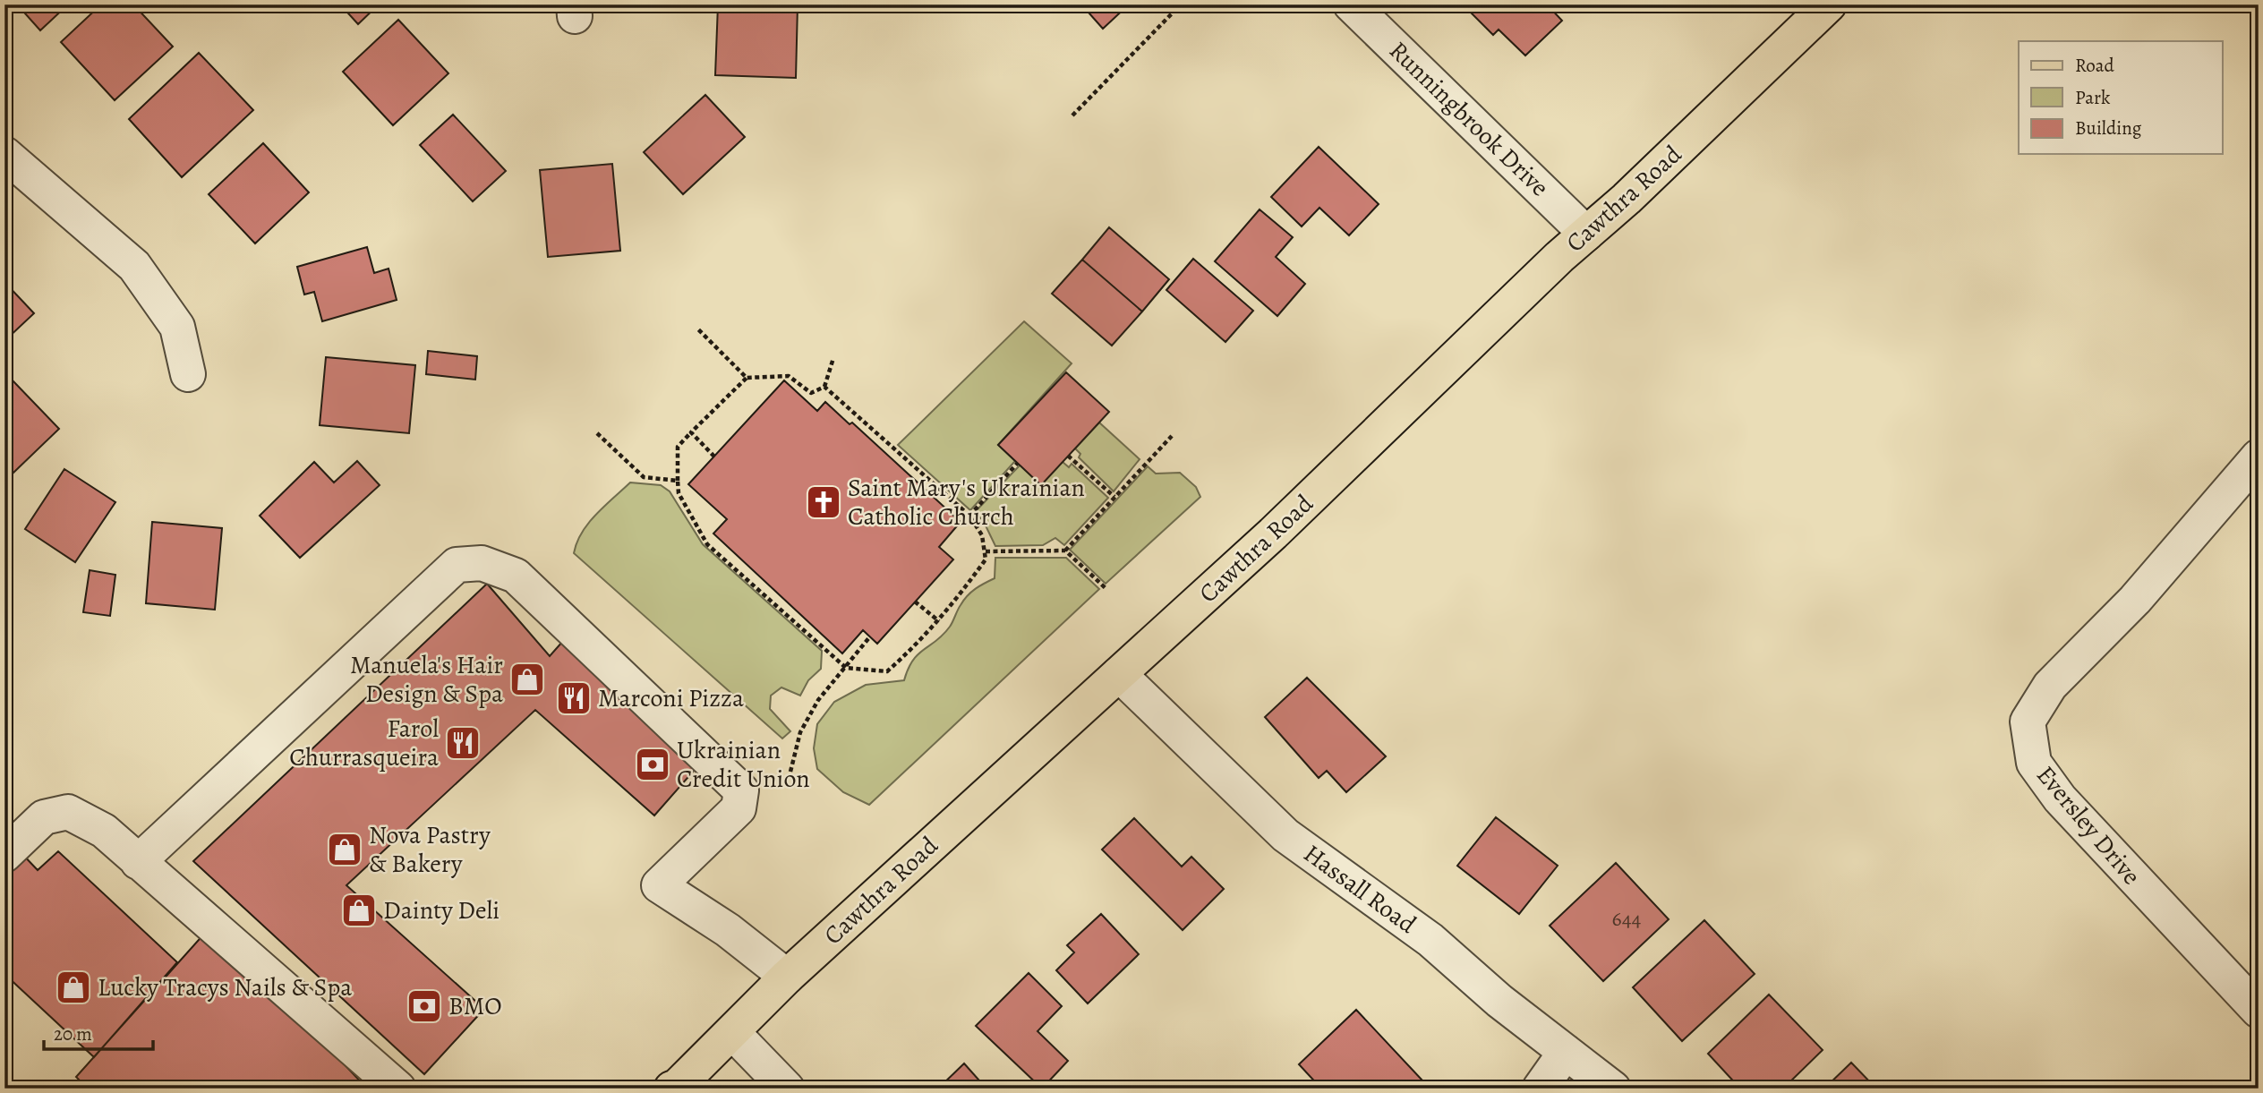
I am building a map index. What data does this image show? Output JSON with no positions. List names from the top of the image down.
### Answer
{
  "streets": {
    "main road": ["Cawthra Road"],
    "street": ["Runningbrook Drive", "Eversley Drive", "Hassall Road"]
  },
  "crossings": [
    ["Runningbrook Drive", "Cawthra Road"],
    ["Cawthra Road", "Hassall Road"]
  ],
  "places": {
    "church": ["Saint Mary's Ukrainian Catholic Church"],
    "shop": [
      "Manuela's Hair Design & Spa",
      "Nova Pastry & Bakery",
      "Dainty Deli",
      "Lucky Tracys Nails & Spa"
    ],
    "restaurant": ["Marconi Pizza", "Farol Churrasqueira"],
    "bank": ["Ukrainian Credit Union", "BMO"]
  },
  "house_numbers": ["644"],
  "legend": ["Road", "Park", "Building"],
  "scale_bar": "20 m"
}
